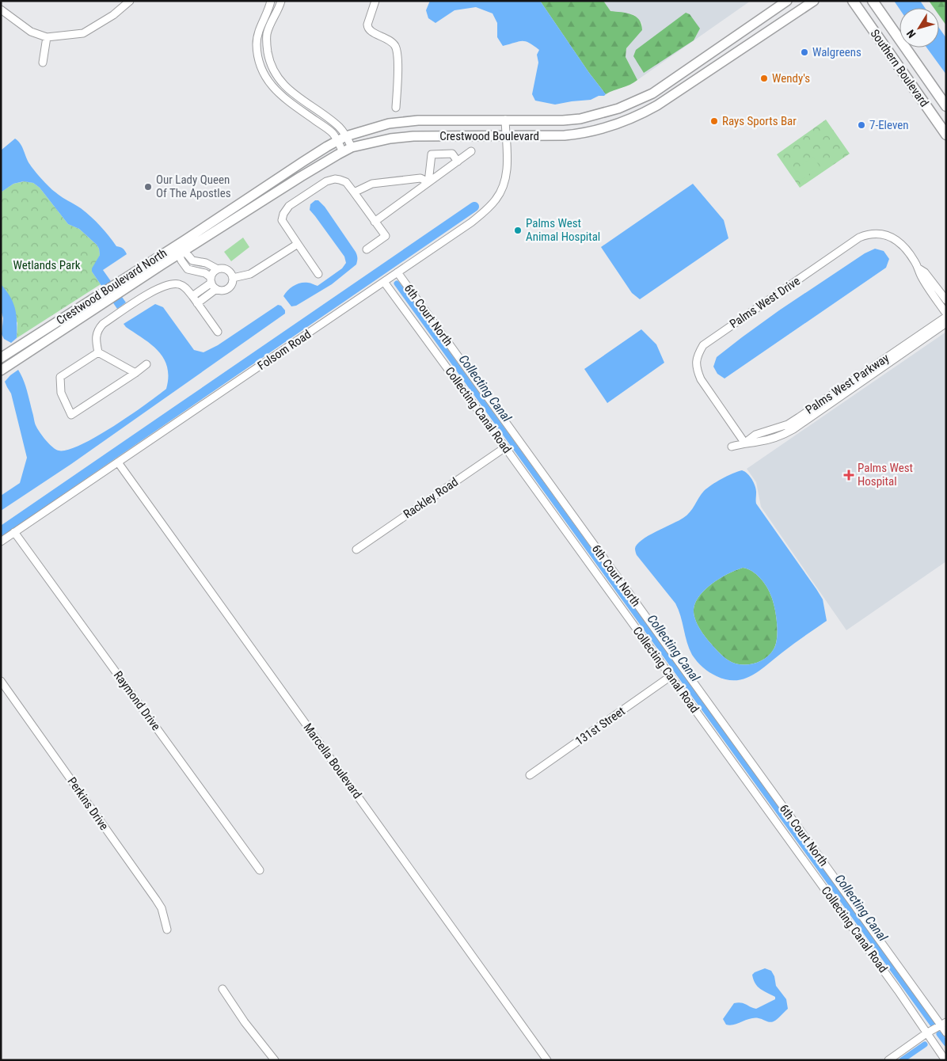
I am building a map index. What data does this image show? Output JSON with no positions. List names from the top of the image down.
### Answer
{
  "streets": {
    "highway": ["Southern Boulevard"],
    "main road": ["Crestwood Boulevard", "Crestwood Boulevard North"],
    "street": [
      "Palms West Drive",
      "6th Court North",
      "Folsom Road",
      "Palms West Parkway",
      "Collecting Canal Road",
      "Rackley Road",
      "Raymond Drive",
      "131st Street",
      "Marcella Boulevard",
      "Perkins Drive"
    ]
  },
  "crossings": [
    ["Crestwood Boulevard", "Crestwood Boulevard North"],
    ["Crestwood Boulevard", "Folsom Road"],
    ["Palms West Drive", "Palms West Parkway"],
    ["6th Court North", "Folsom Road"],
    ["Folsom Road", "Collecting Canal Road"],
    ["Folsom Road", "Raymond Drive"],
    ["Folsom Road", "Marcella Boulevard"],
    ["Collecting Canal Road", "Rackley Road"],
    ["Collecting Canal Road", "131st Street"]
  ],
  "water": ["Collecting Canal"],
  "parks": ["Wetlands Park"],
  "places": {
    "other": [
      "Walgreens",
      "Wendy's",
      "Rays Sports Bar",
      "7-Eleven",
      "Our Lady Queen Of The Apostles",
      "Palms West Animal Hospital"
    ],
    "health": ["Palms West Hospital"]
  },
  "north": "bottom left"
}
